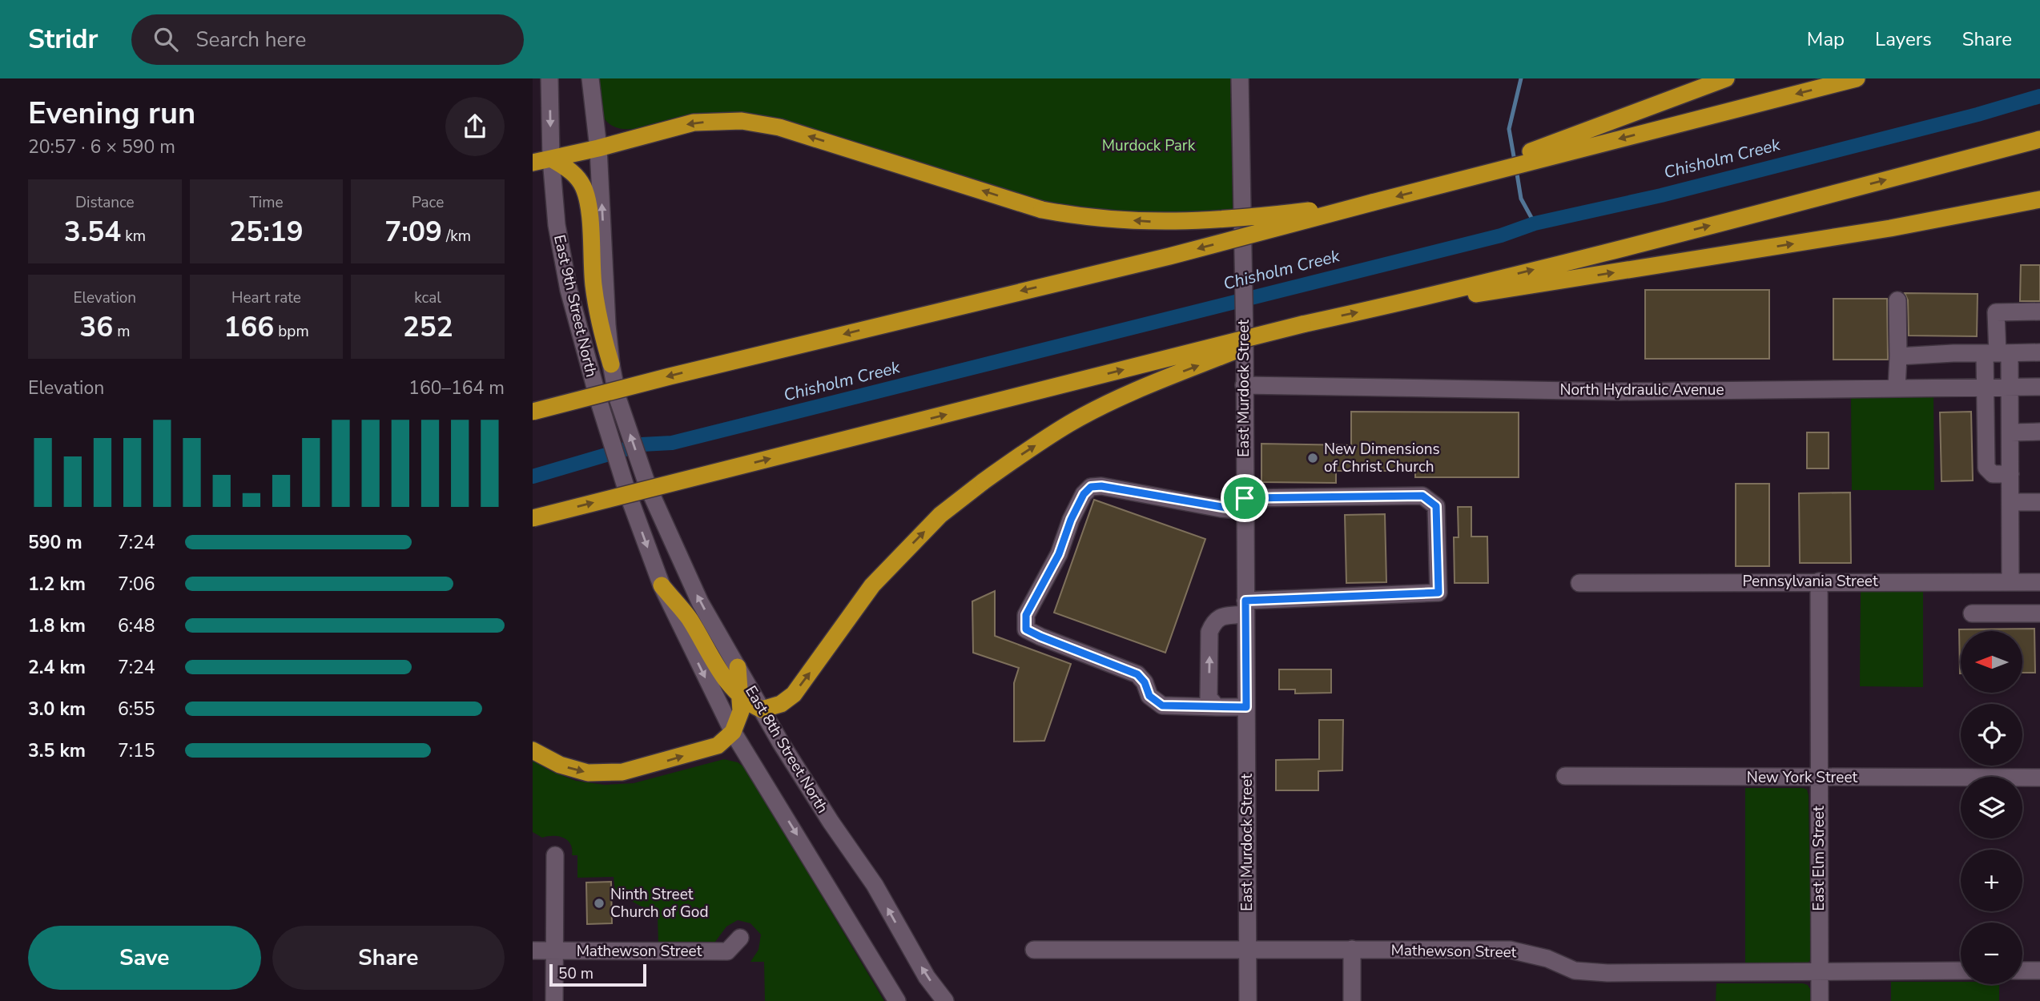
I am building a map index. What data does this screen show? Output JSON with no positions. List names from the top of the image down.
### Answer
{
  "streets": {
    "street": [
      "East 9th Street North",
      "East Murdock Street",
      "North Hydraulic Avenue",
      "Pennsylvania Street",
      "East 8th Street North",
      "New York Street",
      "East Elm Street",
      "Mathewson Street"
    ]
  },
  "crossings": [
    ["East 9th Street North", "East 8th Street North"],
    ["East Murdock Street", "North Hydraulic Avenue"],
    ["East Murdock Street", "Mathewson Street"],
    ["Pennsylvania Street", "East Elm Street"],
    ["New York Street", "East Elm Street"],
    ["East Elm Street", "Mathewson Street"]
  ],
  "water": ["Chisholm Creek"],
  "parks": ["Murdock Park"],
  "places": ["New Dimensions of Christ Church", "Ninth Street Church of God"],
  "scale_bar": "50 m",
  "north": "left",
  "page": {
    "header": "Stridr",
    "search": "Search here",
    "nav": ["Map", "Layers", "Share"],
    "heading": ["Evening run", "20:57 · 6 × 590 m"],
    "stats": [
      ["Distance", "3.54 km"],
      ["Time", "25:19"],
      ["Pace", "7:09 /km"],
      ["Elevation", "36 m"],
      ["Heart rate", "166 bpm"],
      ["kcal", "252"]
    ],
    "chart": ["Elevation", "160–164 m"],
    "list": [
      {
        "name": "590 m",
        "note": "7:24"
      },
      {
        "name": "1.2 km",
        "note": "7:06"
      },
      {
        "name": "1.8 km",
        "note": "6:48"
      },
      {
        "name": "2.4 km",
        "note": "7:24"
      },
      {
        "name": "3.0 km",
        "note": "6:55"
      },
      {
        "name": "3.5 km",
        "note": "7:15"
      }
    ],
    "map_buttons": ["+", "−"],
    "buttons": ["Save", "Share"],
    "scale": "50 m"
  }
}
